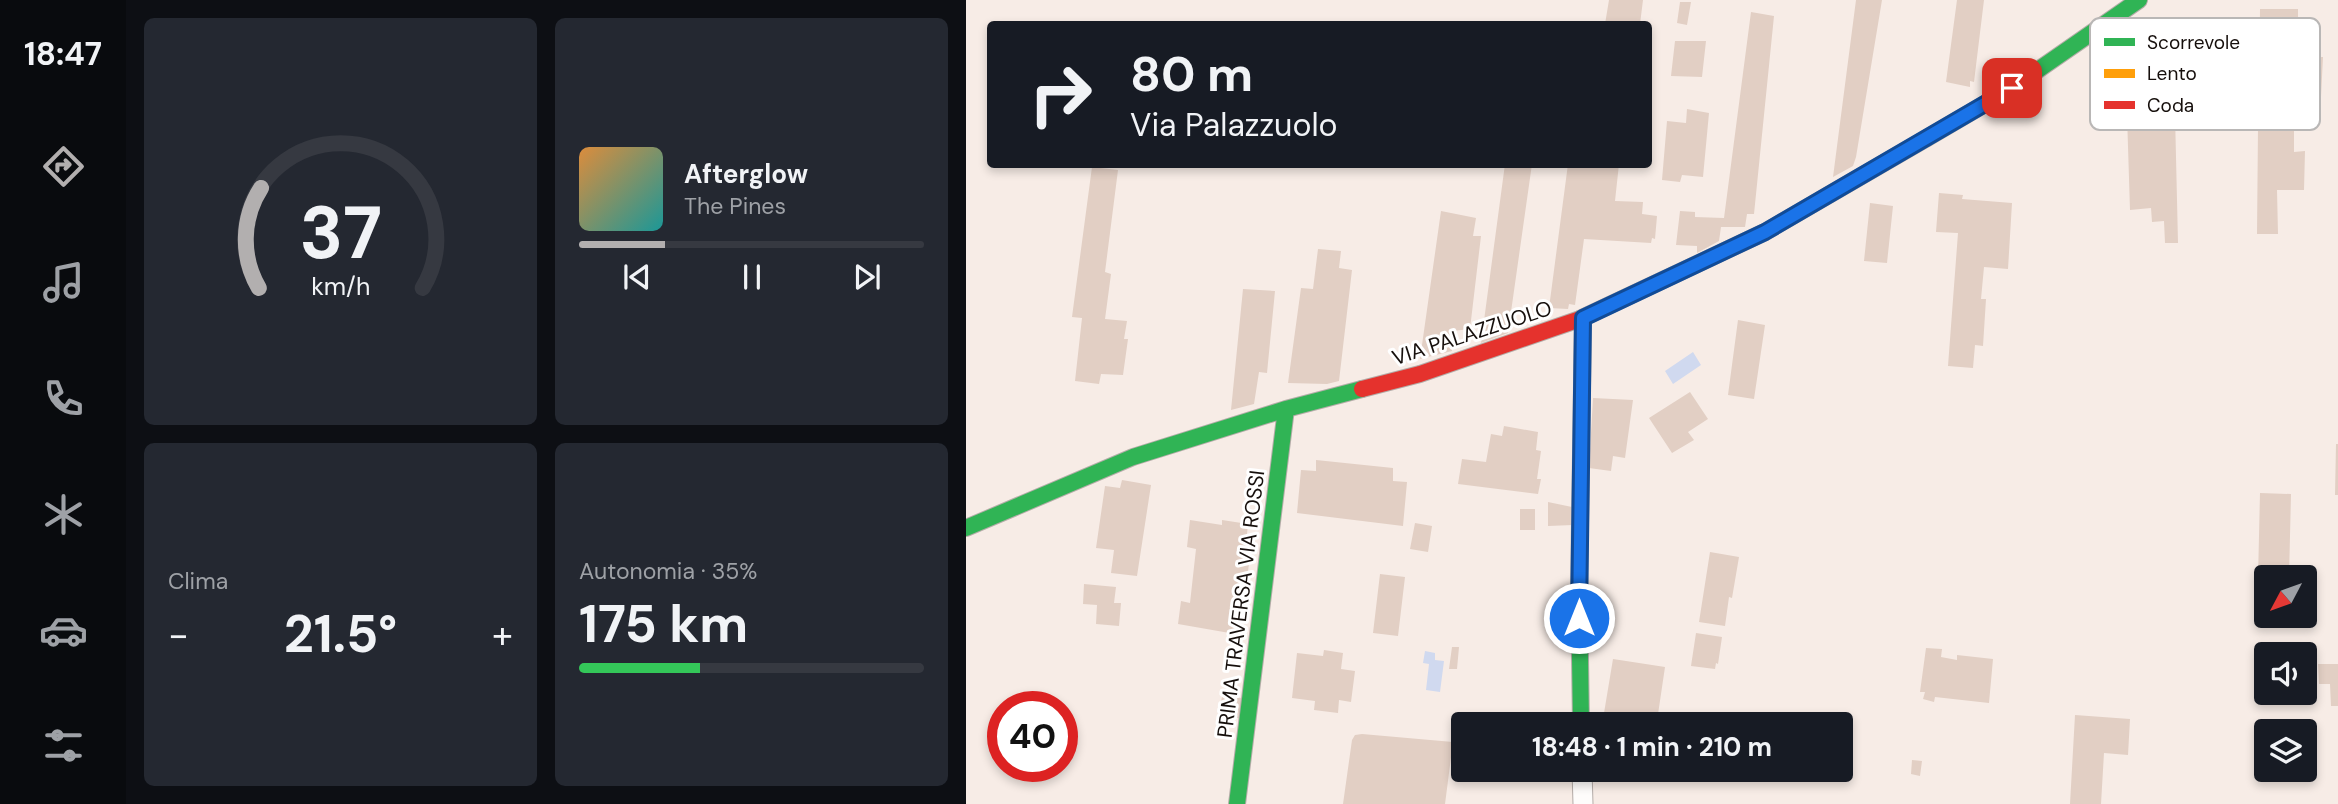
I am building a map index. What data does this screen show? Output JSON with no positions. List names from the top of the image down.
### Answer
{
  "streets": {
    "street": ["VIA PALAZZUOLO", "PRIMA TRAVERSA VIA ROSSI"]
  },
  "crossings": [
    ["VIA PALAZZUOLO", "PRIMA TRAVERSA VIA ROSSI"]
  ],
  "legend": ["Scorrevole", "Lento", "Coda"],
  "north": "bottom left",
  "page": {
    "tabs": "18:47",
    "turn": ["80 m", "Via Palazzuolo"],
    "song": ["Afterglow", "The Pines"],
    "tile": [
      "Clima",
      ["Autonomia · 35%", "175 km"]
    ],
    "heat": ["−", "21.5°", "+"],
    "limit": "40",
    "trip": "18:48 · 1 min · 210 m",
    "gauge": ["37", "km/h"]
  }
}
